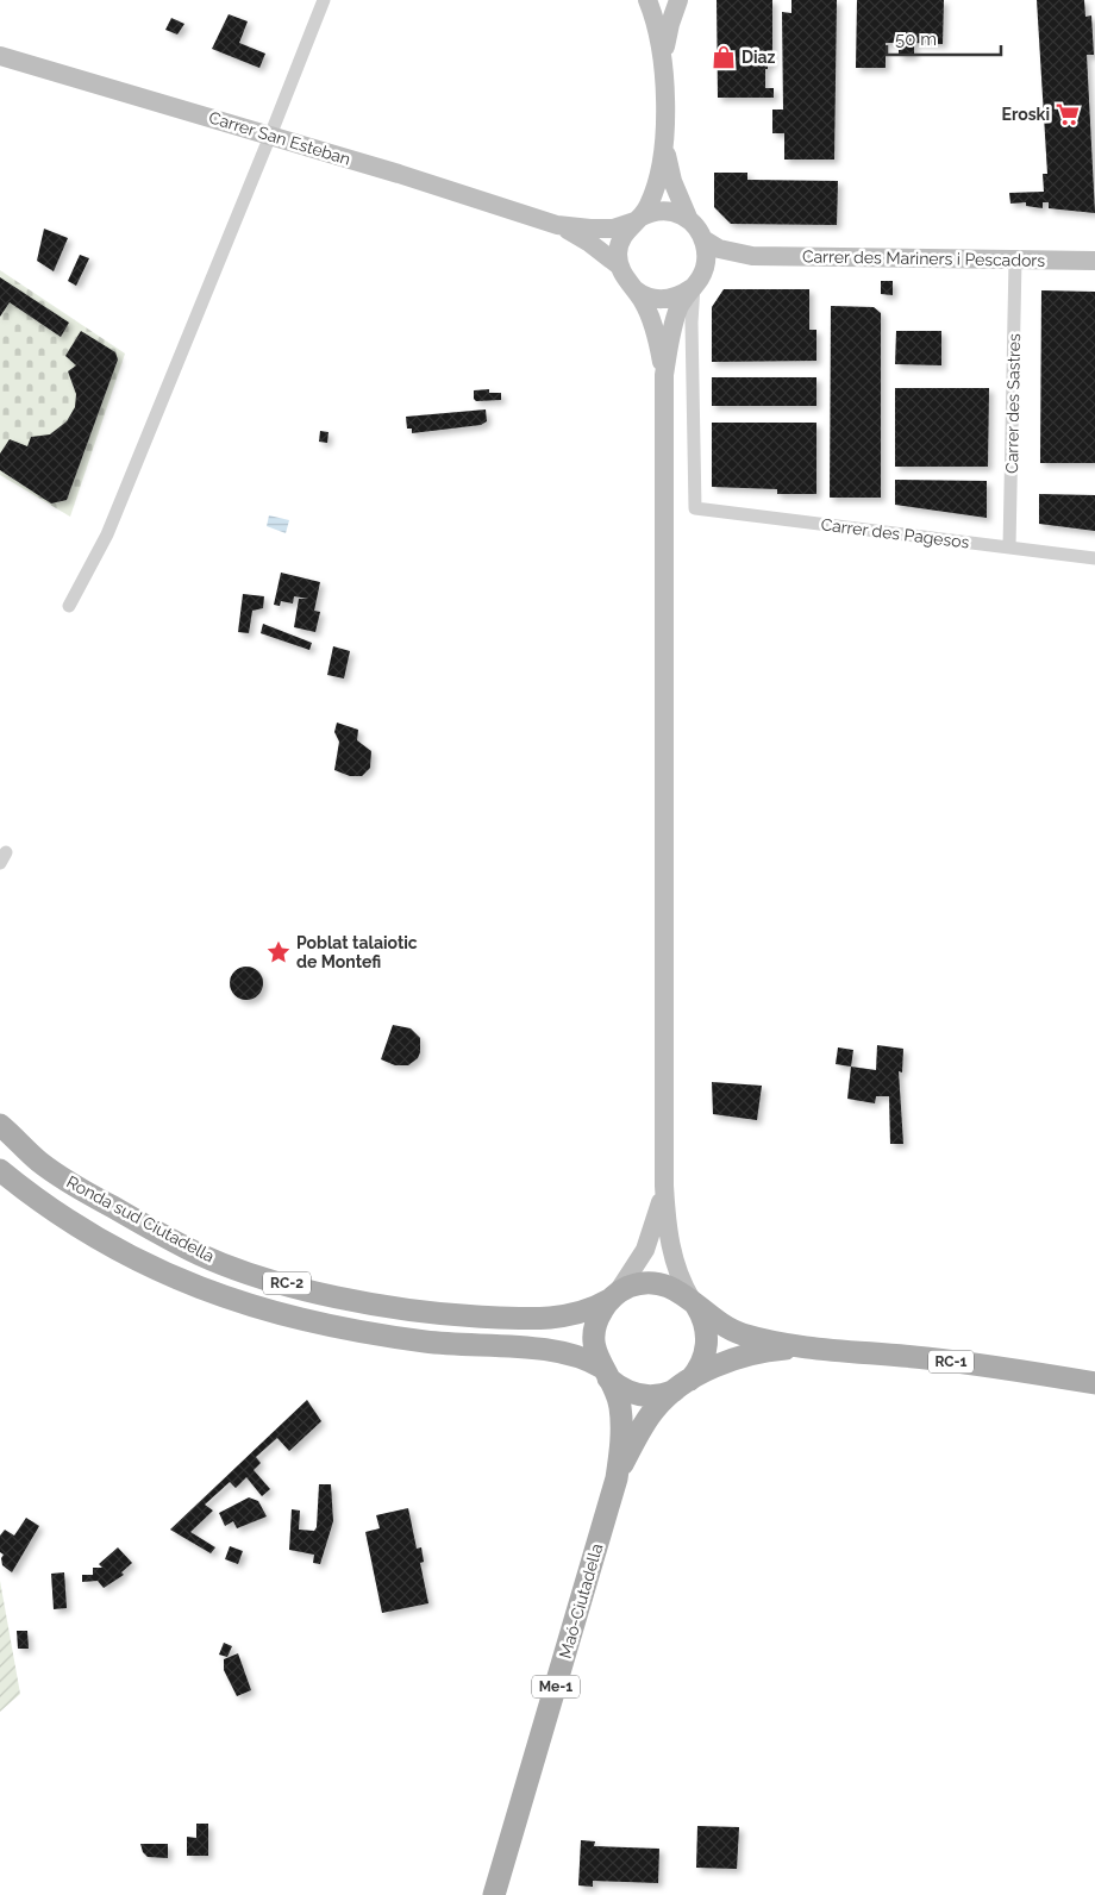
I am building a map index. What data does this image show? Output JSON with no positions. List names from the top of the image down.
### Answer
{
  "streets": {
    "main road": [
      "Carrer San Esteban",
      "Carrer des Mariners i Pescadors",
      "Ronda sud Ciutadella",
      "RC-2",
      "RC-1",
      "Maó-Ciutadella",
      "Me-1"
    ],
    "street": ["Carrer des Sastres", "Carrer des Pagesos"]
  },
  "crossings": [
    ["Carrer San Esteban", "Carrer des Mariners i Pescadors"],
    ["Carrer San Esteban", "Carrer des Pagesos"],
    ["Carrer San Esteban", "Me-1"],
    ["Carrer des Mariners i Pescadors", "Carrer des Sastres"],
    ["Carrer des Mariners i Pescadors", "Carrer des Pagesos"],
    ["Carrer des Mariners i Pescadors", "Me-1"],
    ["Carrer des Sastres", "Carrer des Pagesos"],
    ["Carrer des Pagesos", "Me-1"],
    ["Ronda sud Ciutadella", "RC-1"],
    ["Ronda sud Ciutadella", "Me-1"],
    ["RC-1", "Me-1"],
    ["Maó-Ciutadella", "Me-1"]
  ],
  "places": {
    "shop": ["Diaz"],
    "supermarket": ["Eroski"],
    "place": ["Poblat talaiotic de Montefi"]
  },
  "scale_bar": "50 m"
}
